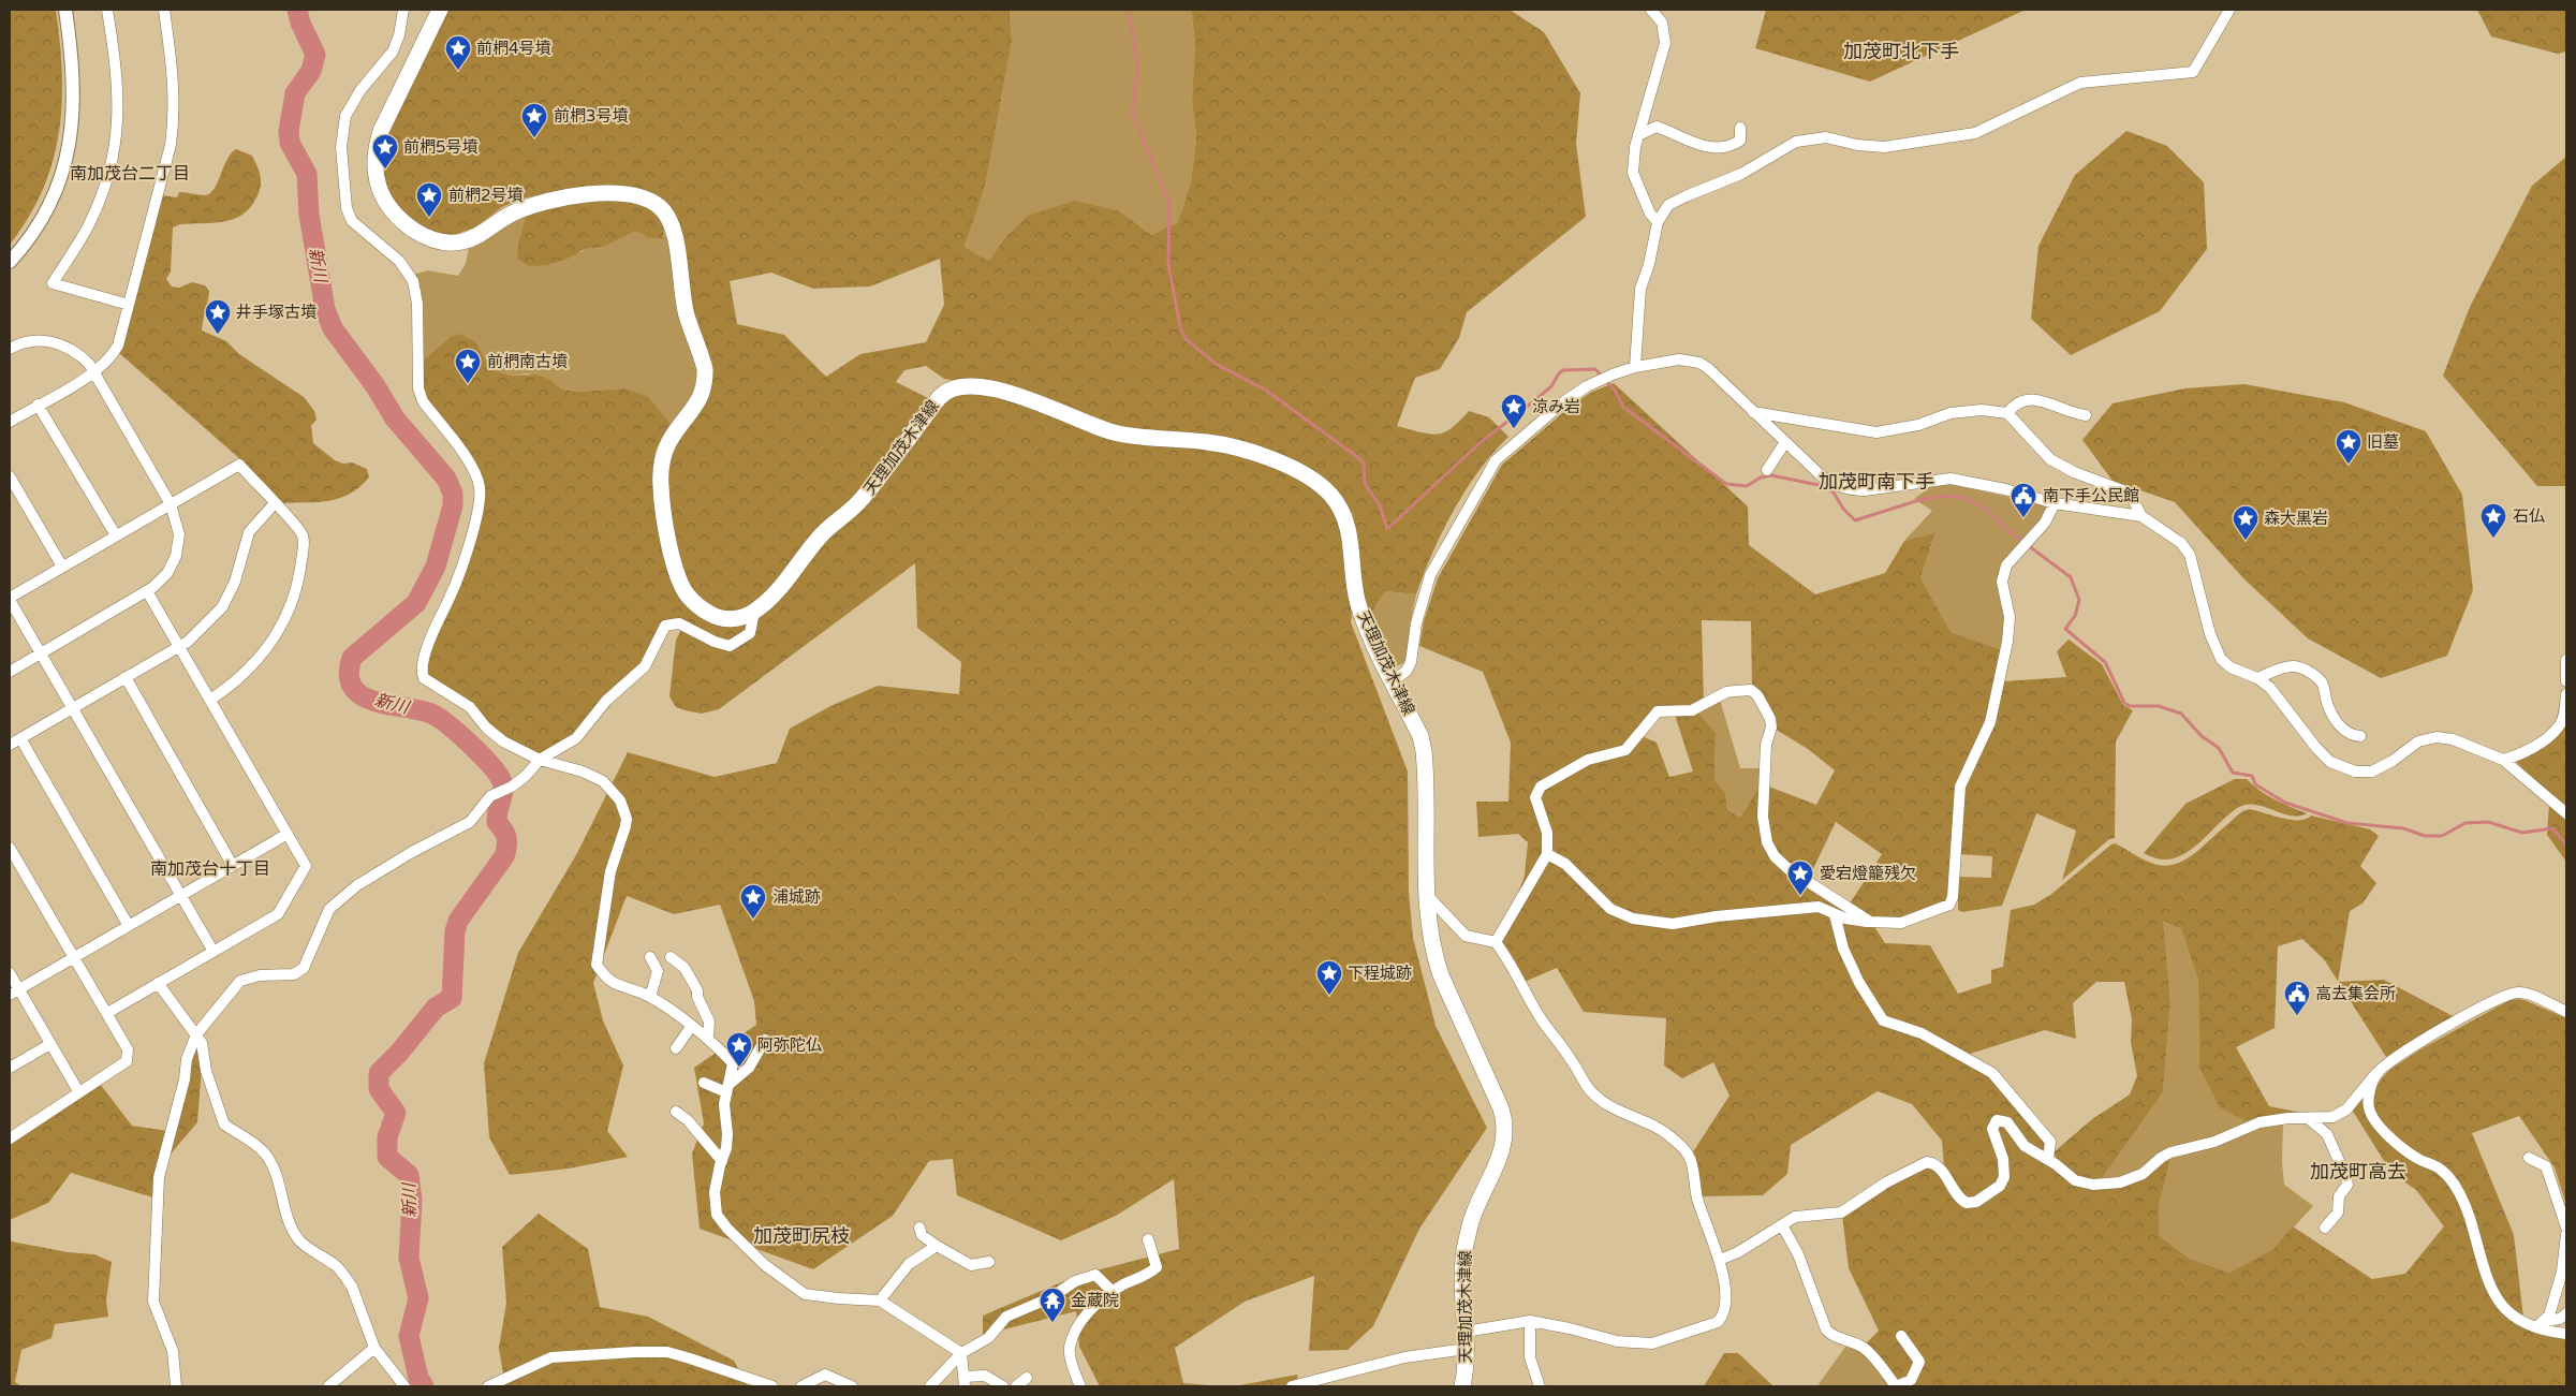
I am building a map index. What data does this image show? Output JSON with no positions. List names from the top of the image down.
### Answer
{
  "streets": {
    "main road": ["天理加茂木津線"]
  },
  "districts": [
    "加茂町北下手",
    "南加茂台二丁目",
    "加茂町南下手",
    "南加茂台十丁目",
    "加茂町高去",
    "加茂町尻枝"
  ],
  "water": ["新川"],
  "places": {
    "place": [
      "前椚4号墳",
      "前椚3号墳",
      "前椚5号墳",
      "前椚2号墳",
      "井手塚古墳",
      "前椚南古墳",
      "涼み岩",
      "旧墓",
      "石仏",
      "森大黒岩",
      "愛宕燈籠残欠",
      "浦城跡",
      "下程城跡",
      "阿弥陀仏"
    ],
    "public building": ["南下手公民館", "高去集会所"],
    "temple": ["金蔵院"]
  }
}
